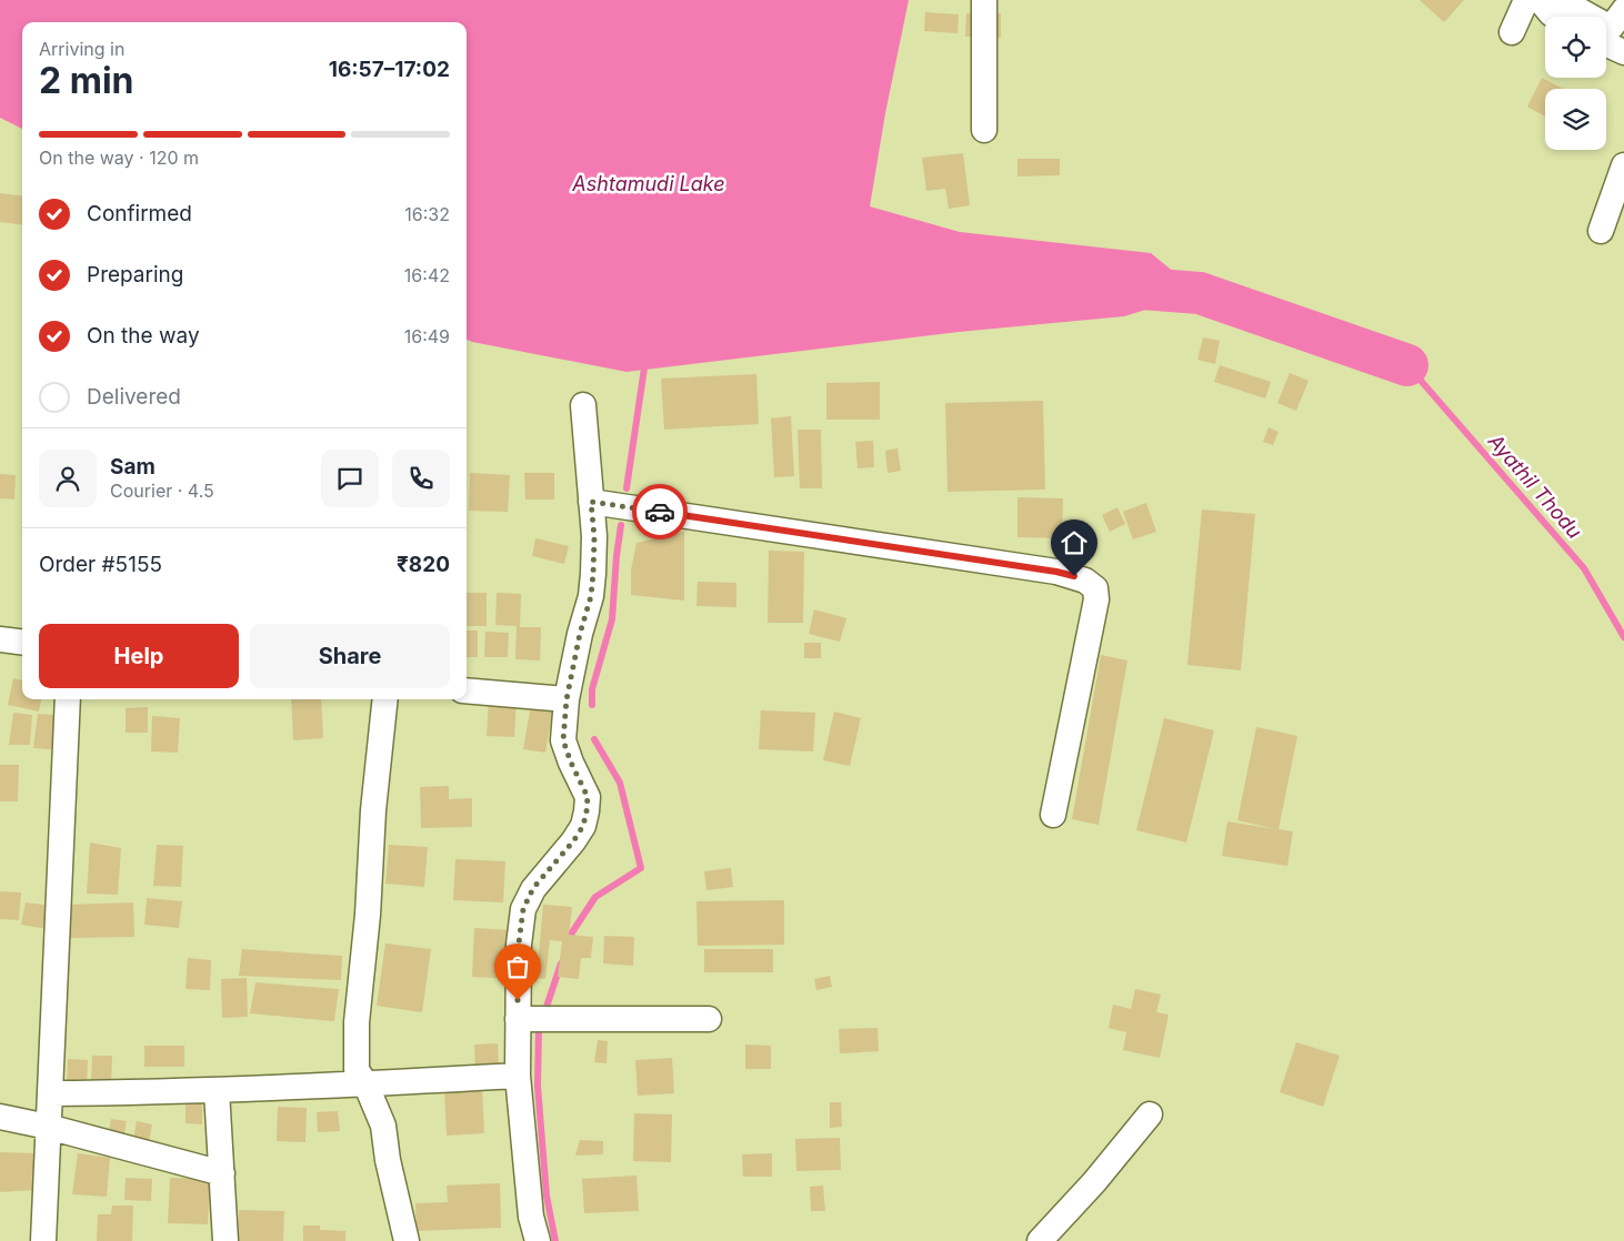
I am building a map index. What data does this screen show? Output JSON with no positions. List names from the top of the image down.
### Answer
{
  "water": ["Ashtamudi Lake", "Ayathil Thodu"],
  "page": {
    "heading": ["2 min", "Arriving in", "16:57–17:02"],
    "panel": [
      "Sam",
      "Courier · 4.5",
      "Order #5155",
      "₹820"
    ],
    "bar": "On the way · 120 m",
    "list": [
      ["Confirmed", "16:32"],
      ["Preparing", "16:42"],
      ["On the way", "16:49"],
      "Delivered"
    ],
    "buttons": ["Help", "Share"]
  }
}
